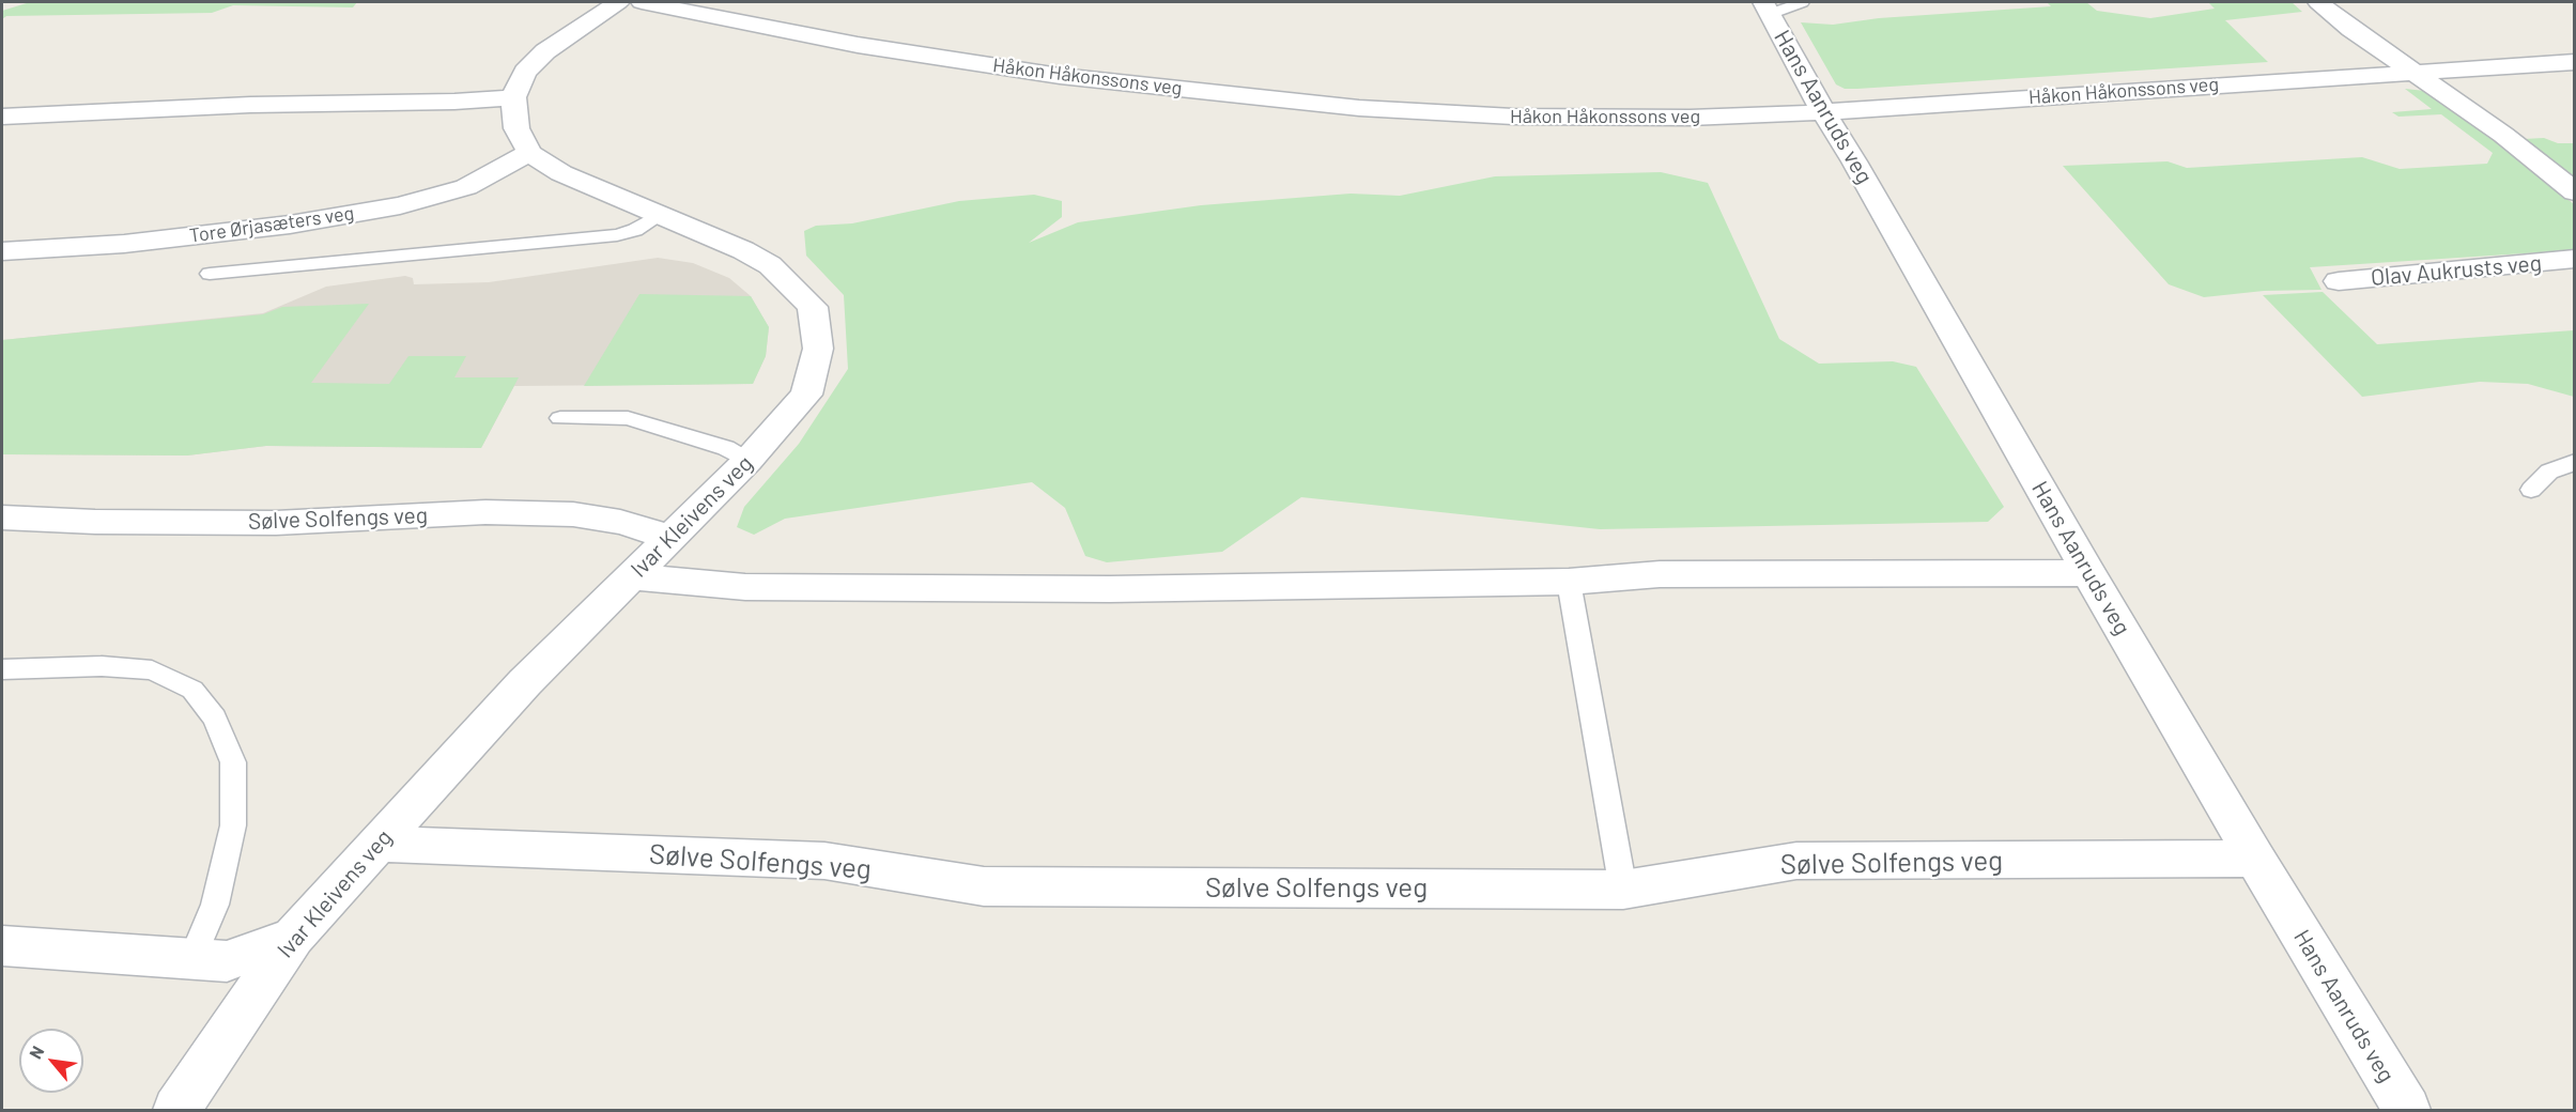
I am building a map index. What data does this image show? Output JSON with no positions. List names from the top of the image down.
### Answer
{
  "streets": {
    "street": [
      "Håkon Håkonssons veg",
      "Hans Aanruds veg",
      "Tore Ørjasæters veg",
      "Olav Aukrusts veg",
      "Ivar Kleivens veg",
      "Sølve Solfengs veg"
    ]
  },
  "crossings": [
    ["Håkon Håkonssons veg", "Hans Aanruds veg"],
    ["Hans Aanruds veg", "Sølve Solfengs veg"],
    ["Tore Ørjasæters veg", "Ivar Kleivens veg"],
    ["Ivar Kleivens veg", "Sølve Solfengs veg"]
  ],
  "north": "top left"
}
